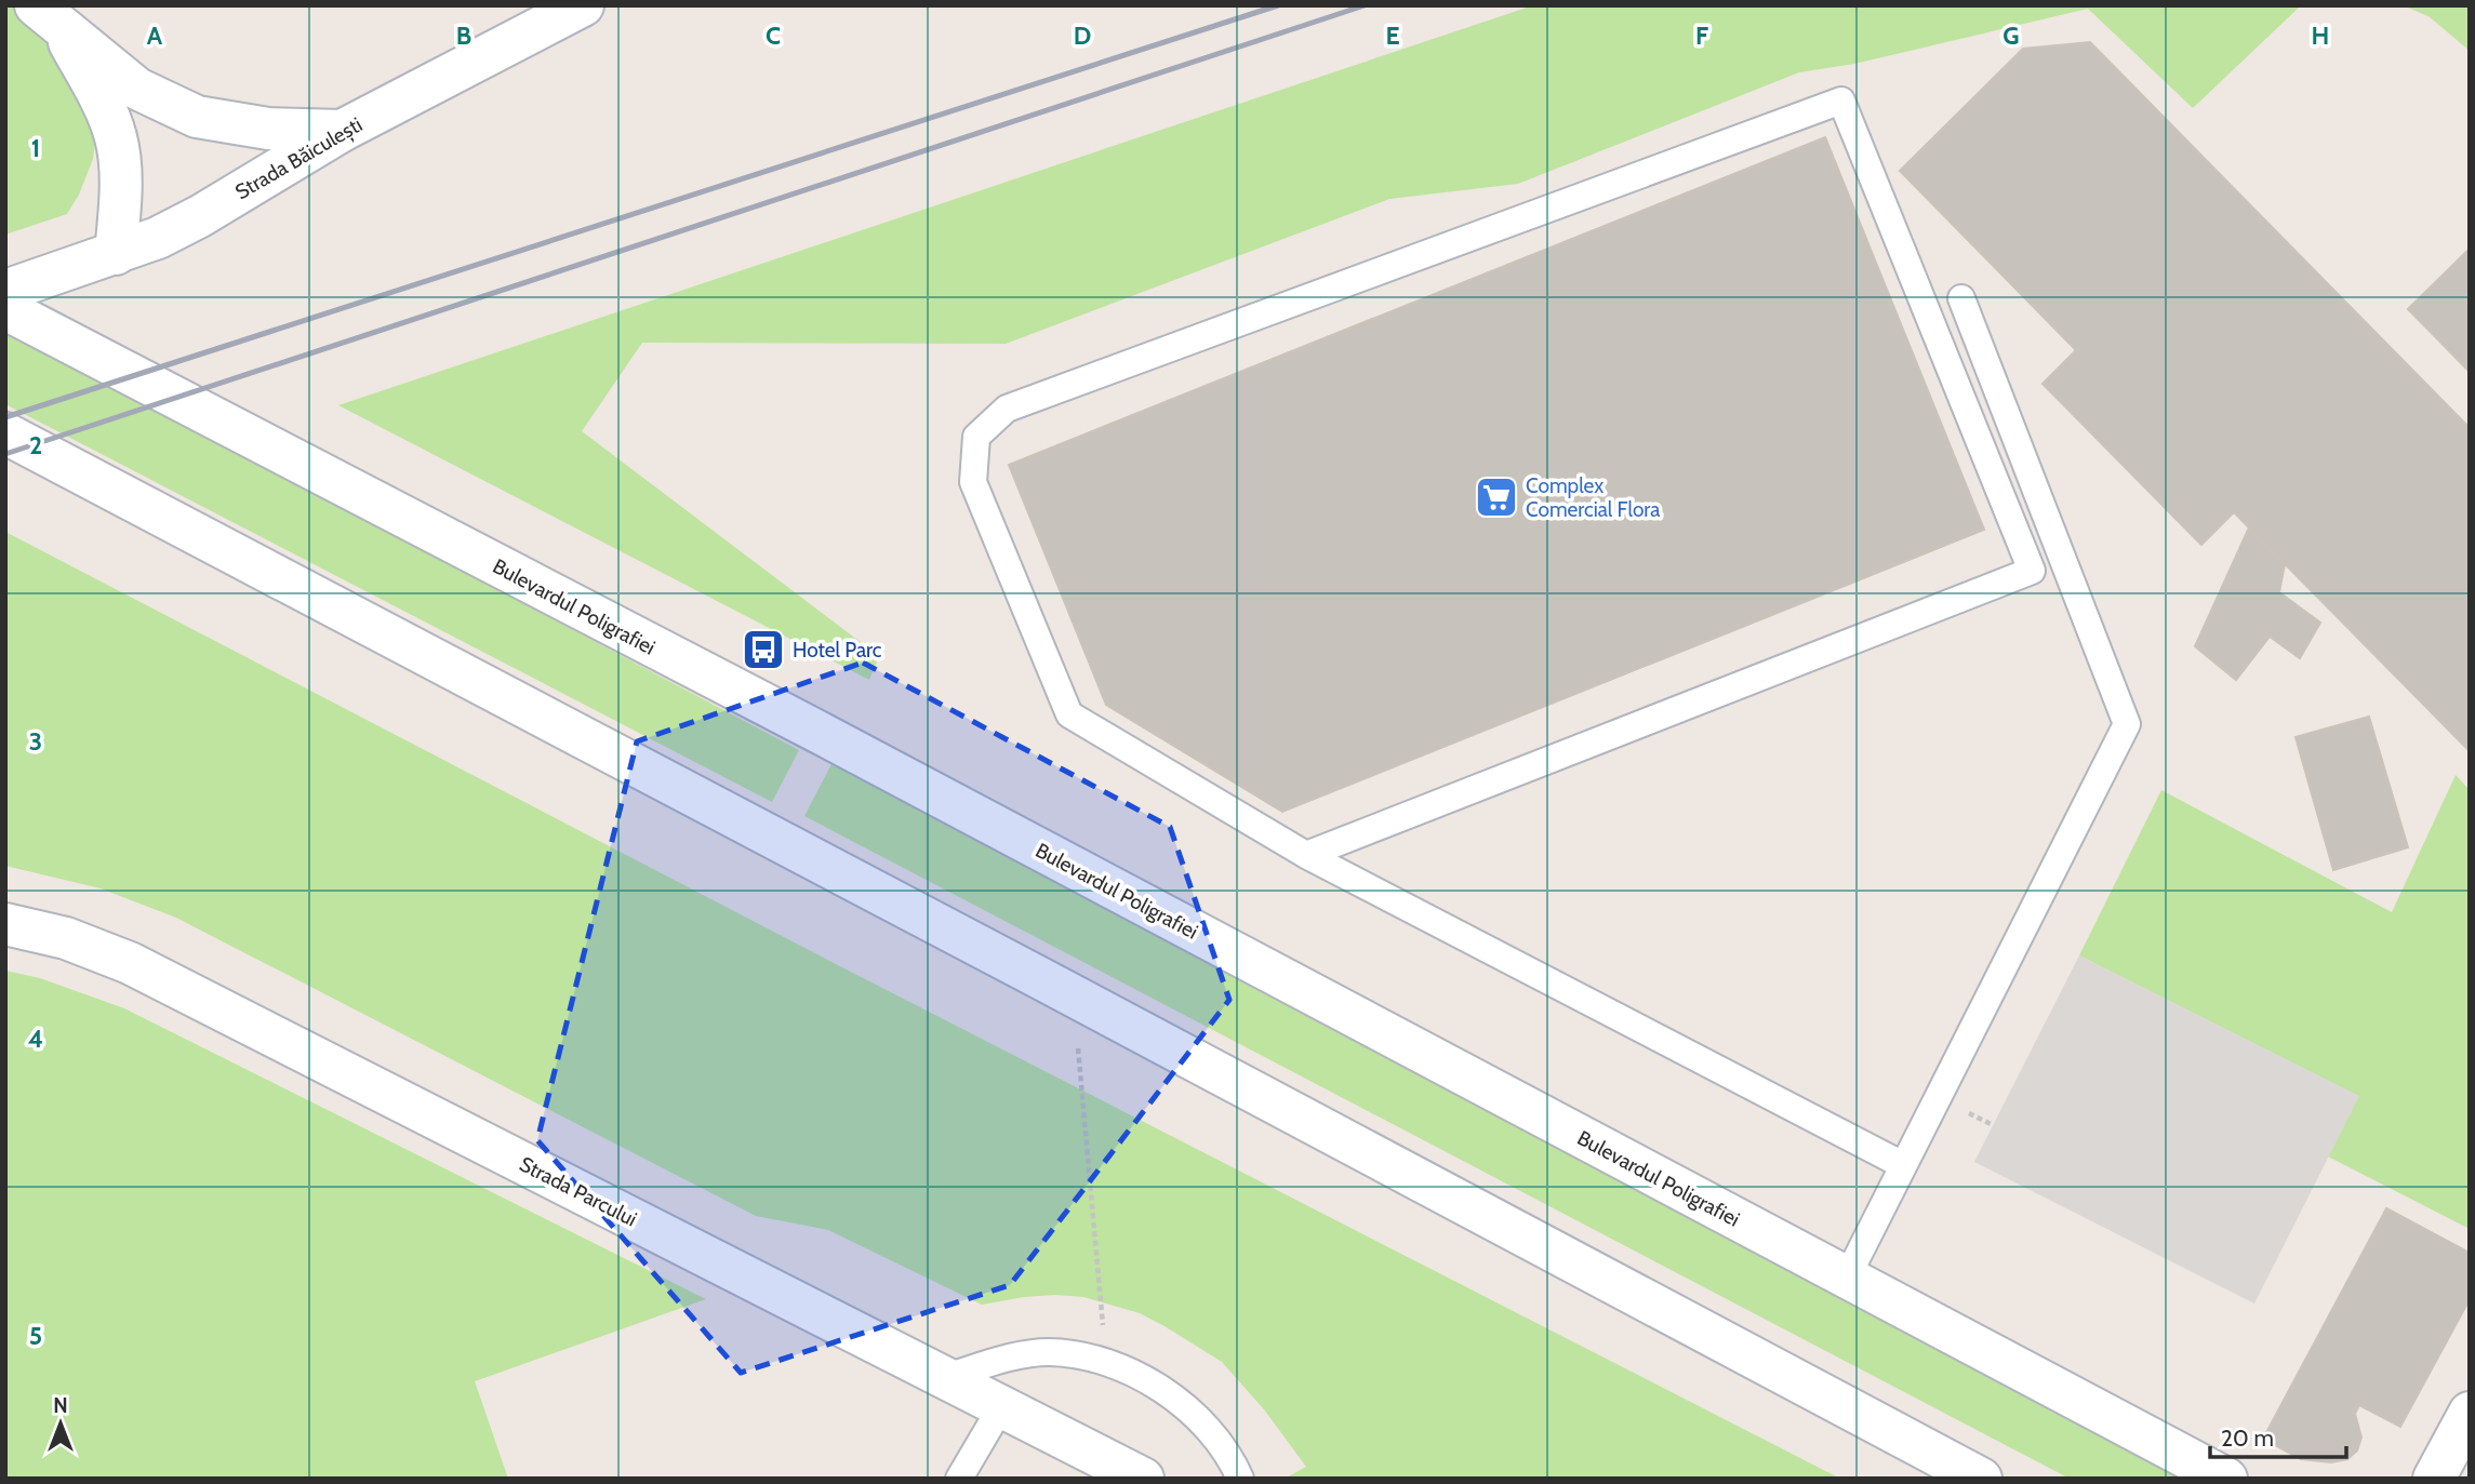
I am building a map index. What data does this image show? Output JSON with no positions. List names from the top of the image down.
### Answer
{
  "streets": {
    "main road": ["Strada Băiculești", "Bulevardul Poligrafiei", "Strada Parcului"]
  },
  "places": {
    "supermarket": ["Complex Comercial Flora"],
    "bus stop": ["Hotel Parc"]
  },
  "scale_bar": "20 m",
  "north": "top",
  "grid": {
    "columns": [
      "A",
      "B",
      "C",
      "D",
      "E",
      "F",
      "G",
      "H"
    ],
    "rows": [
      "1",
      "2",
      "3",
      "4",
      "5"
    ]
  }
}
